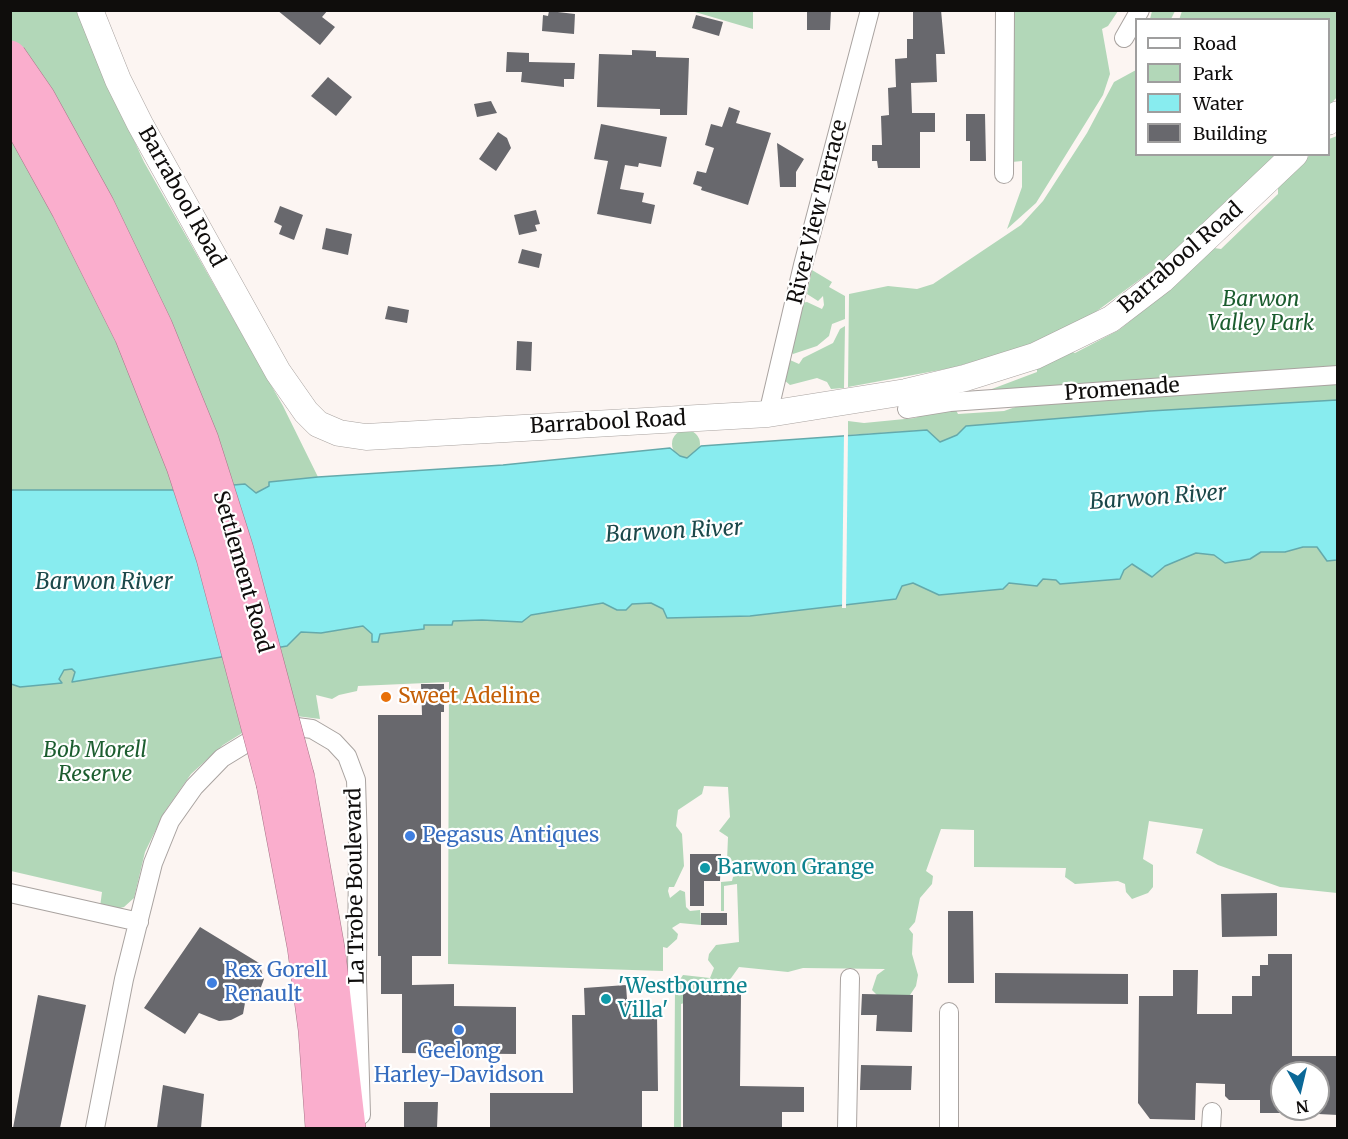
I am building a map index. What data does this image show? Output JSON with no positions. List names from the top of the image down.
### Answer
{
  "streets": {
    "highway": ["Settlement Road"],
    "street": [
      "Barrabool Road",
      "River View Terrace",
      "Promenade",
      "La Trobe Boulevard"
    ]
  },
  "crossings": [
    ["Barrabool Road", "River View Terrace"]
  ],
  "water": ["Barwon River"],
  "parks": ["Barwon Valley Park", "Bob Morell Reserve"],
  "places": [
    "Sweet Adeline",
    "Pegasus Antiques",
    "Barwon Grange",
    "Rex Gorell Renault",
    "'Westbourne Villa'",
    "Geelong Harley-Davidson"
  ],
  "legend": [
    "Road",
    "Park",
    "Water",
    "Building"
  ],
  "north": "bottom"
}
